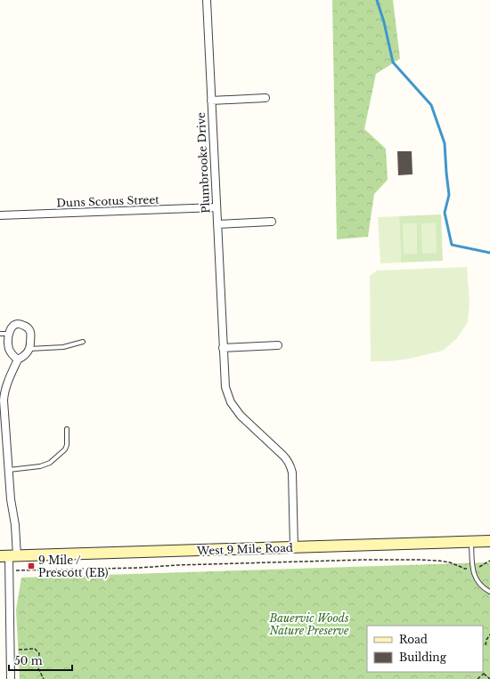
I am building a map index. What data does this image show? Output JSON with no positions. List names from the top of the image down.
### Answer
{
  "streets": {
    "main road": ["West 9 Mile Road"],
    "street": ["Plumbrooke Drive", "Duns Scotus Street"]
  },
  "crossings": [
    ["Plumbrooke Drive", "Duns Scotus Street"],
    ["Plumbrooke Drive", "West 9 Mile Road"]
  ],
  "parks": ["Bauervic Woods Nature Preserve"],
  "places": {
    "transit": ["9 Mile / Prescott (EB)"]
  },
  "legend": ["Road", "Building"],
  "scale_bar": "50 m"
}
